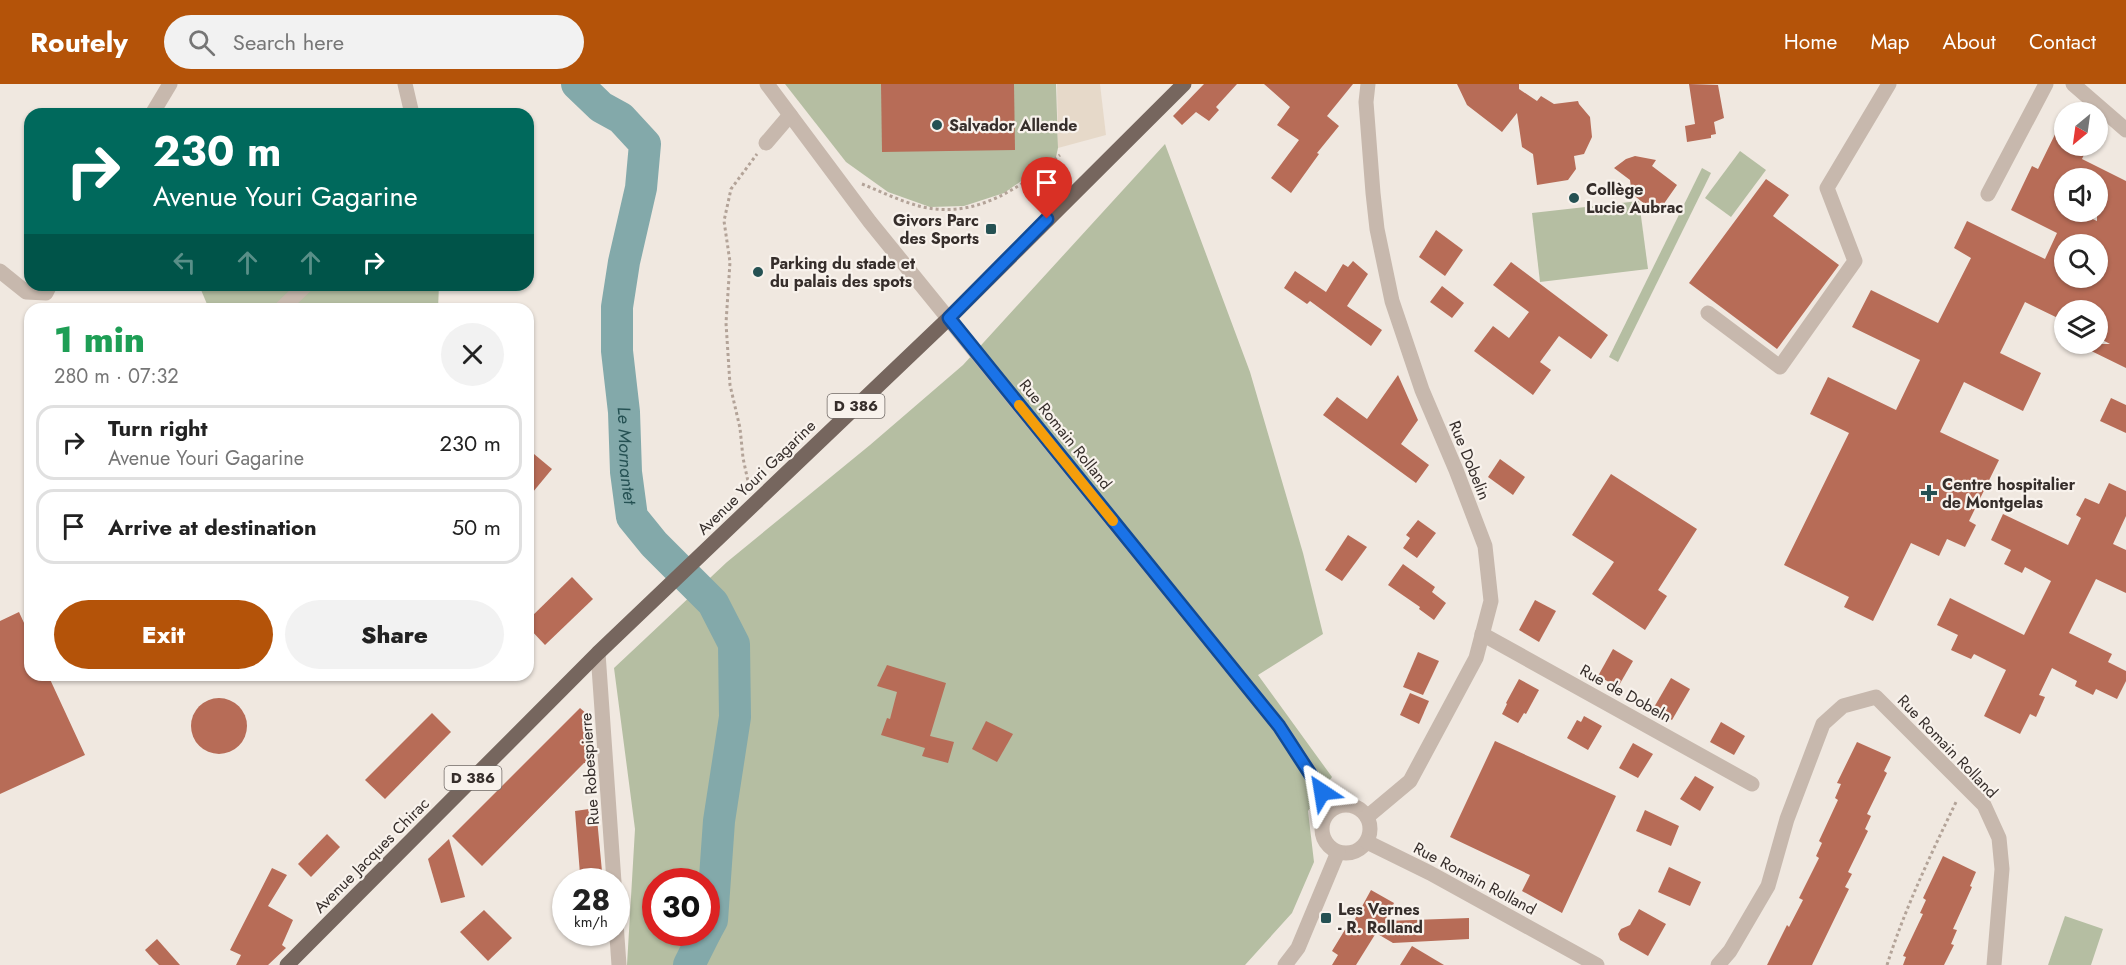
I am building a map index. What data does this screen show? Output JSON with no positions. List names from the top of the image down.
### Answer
{
  "streets": {
    "main road": ["D 386", "Avenue Youri Gagarine", "Avenue Jacques Chirac"],
    "street": [
      "Rue Romain Rolland",
      "Rue Dobelin",
      "Rue de Dobeln",
      "Rue Robespierre"
    ]
  },
  "crossings": [
    ["Rue Romain Rolland", "Rue Dobelin"],
    ["Rue Romain Rolland", "Avenue Youri Gagarine"],
    ["Rue Dobelin", "Rue de Dobeln"],
    ["Avenue Youri Gagarine", "Avenue Jacques Chirac"],
    ["Rue Robespierre", "Avenue Jacques Chirac"]
  ],
  "water": ["Le Mornantet"],
  "places": {
    "other": ["Salvador Allende", "Collège Lucie Aubrac", "Parking du stade et du palais des spots"],
    "transit": ["Givors Parc des Sports", "Les Vernes - R. Rolland"],
    "health": ["Centre hospitalier de Montgelas"]
  },
  "north": "bottom left",
  "page": {
    "header": "Routely",
    "search": "Search here",
    "nav": [
      "Home",
      "Map",
      "About",
      "Contact"
    ],
    "turn": ["230 m", "Avenue Youri Gagarine"],
    "heading": ["1 min", "280 m · 07:32"],
    "list": [
      {
        "name": "Turn right",
        "note": "Avenue Youri Gagarine",
        "value": "230 m"
      },
      {
        "name": "Arrive at destination",
        "value": "50 m"
      }
    ],
    "buttons": ["Exit", "Share"],
    "speed": "28 km/h",
    "limit": "30"
  }
}
